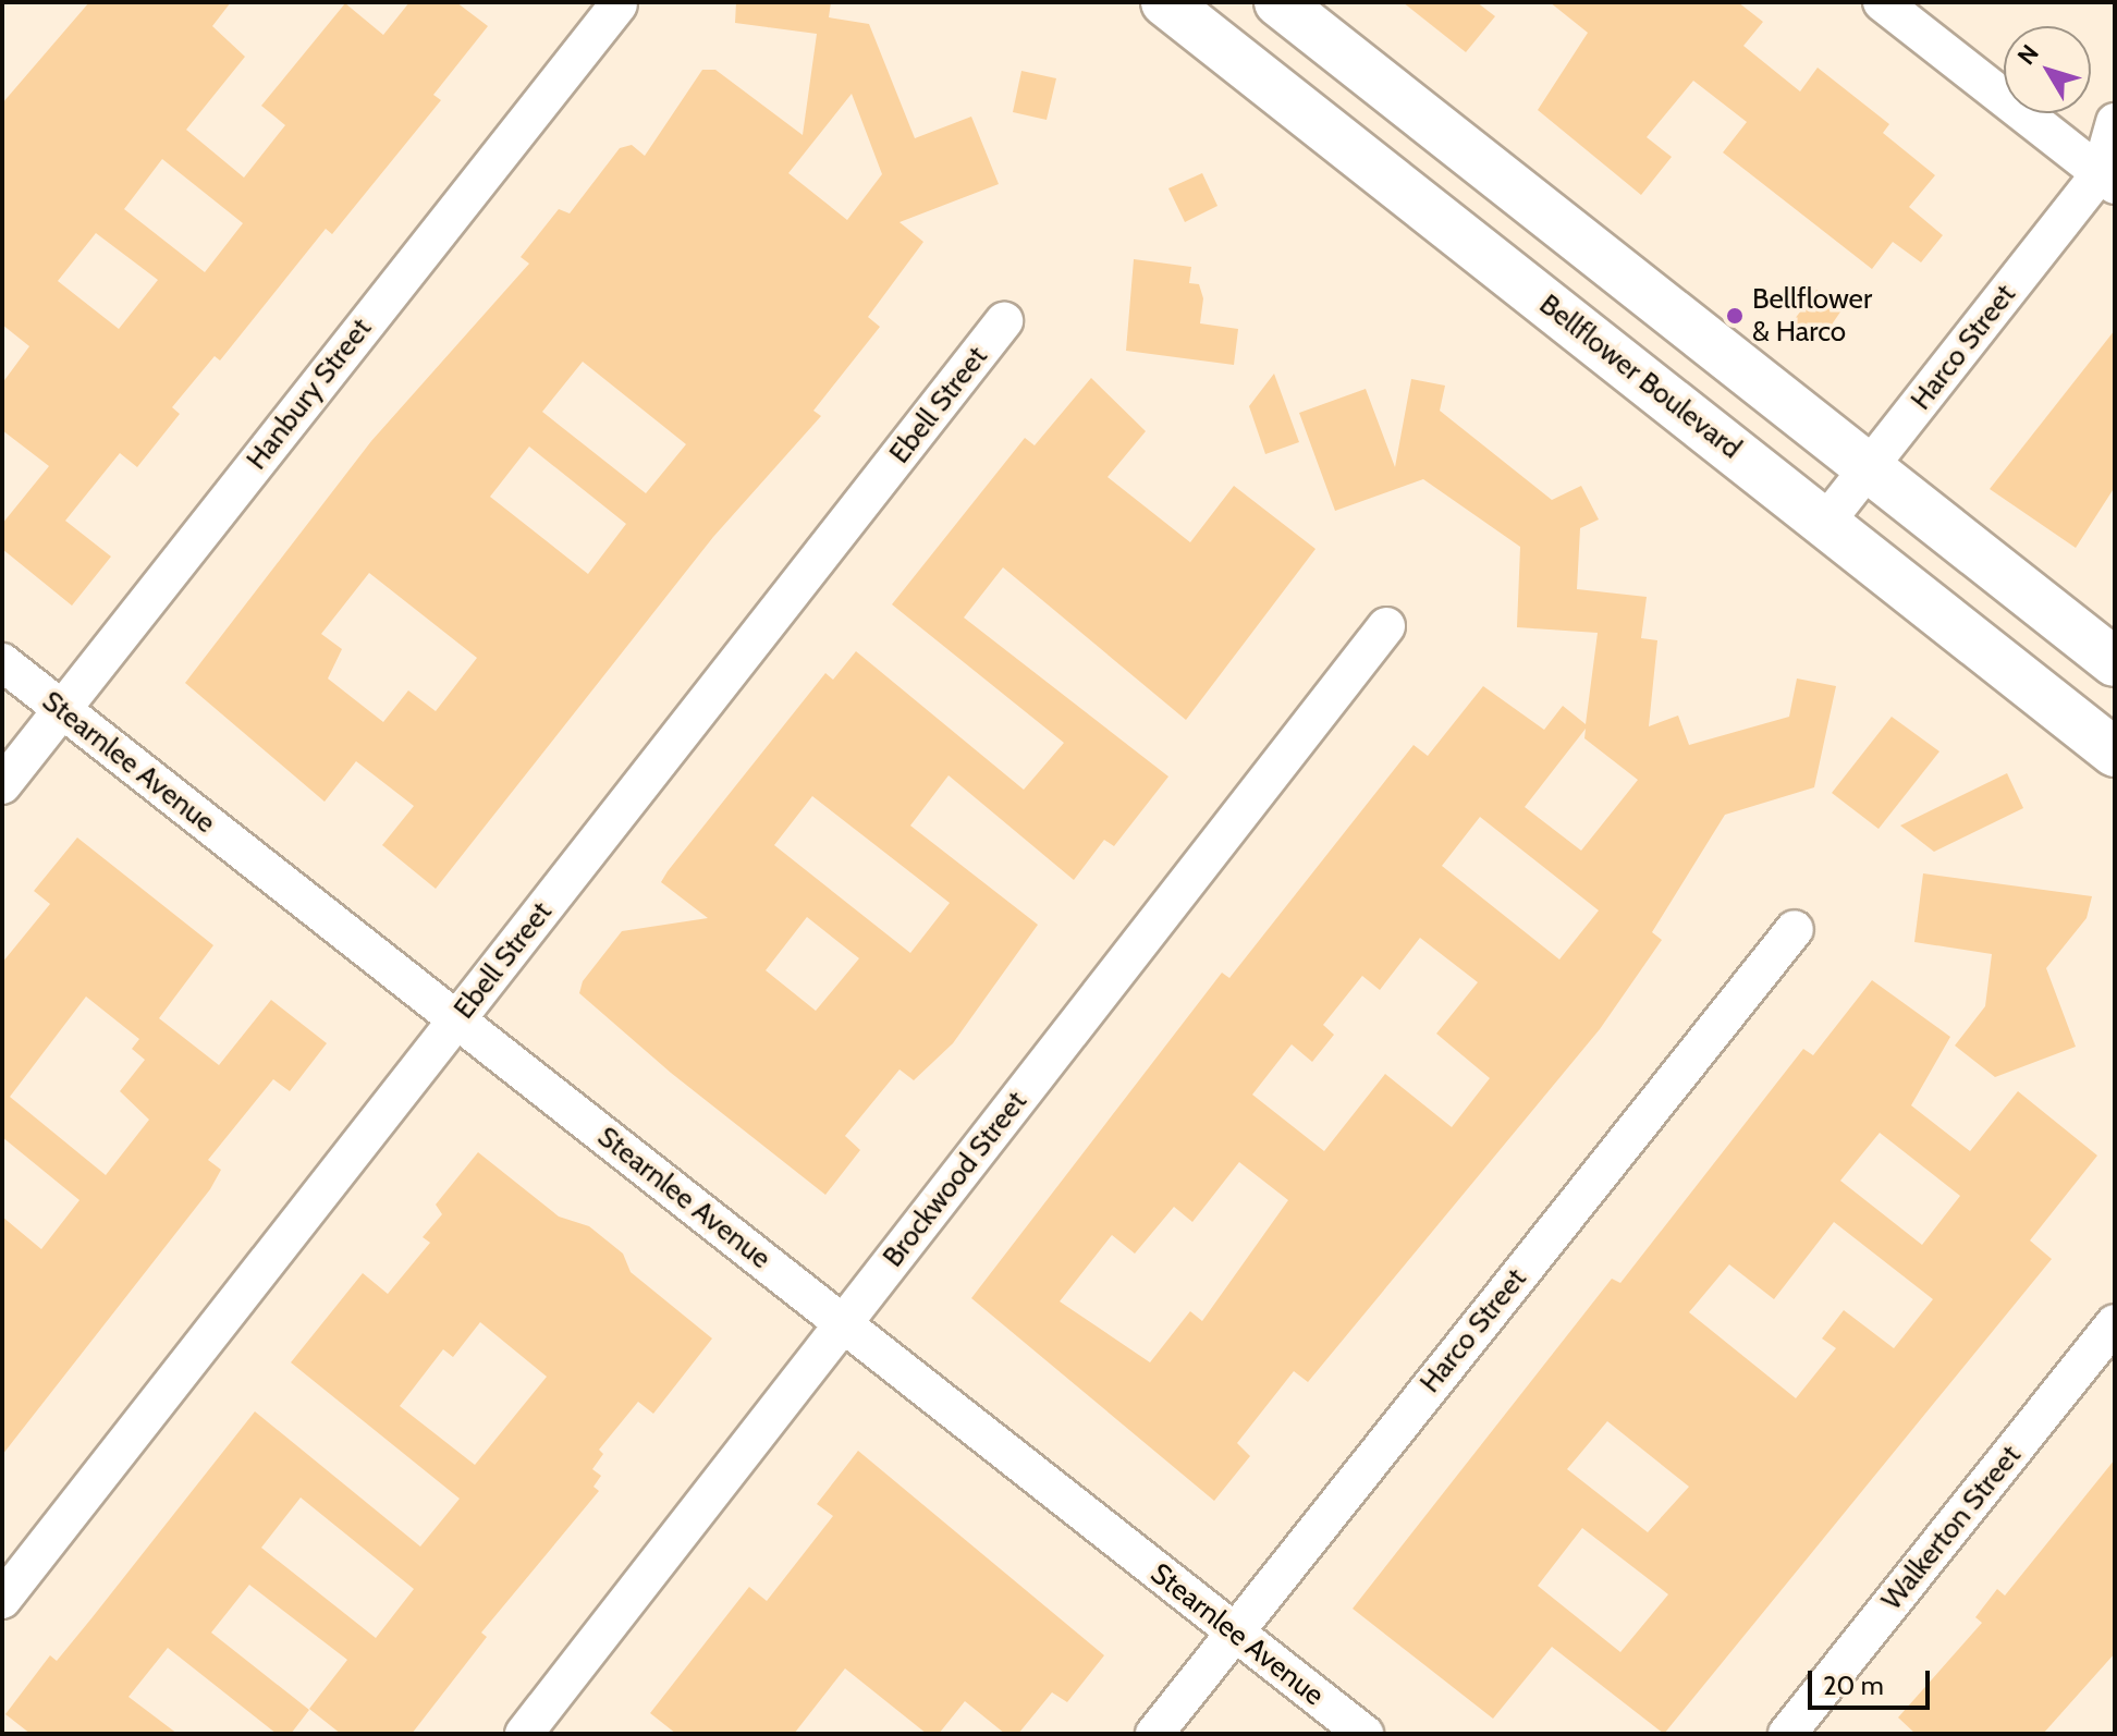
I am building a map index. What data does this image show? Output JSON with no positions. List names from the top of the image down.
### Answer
{
  "streets": {
    "main road": ["Bellflower Boulevard"],
    "street": [
      "Harco Street",
      "Hanbury Street",
      "Ebell Street",
      "Stearnlee Avenue",
      "Brockwood Street",
      "Walkerton Street"
    ]
  },
  "crossings": [
    ["Harco Street", "Bellflower Boulevard"],
    ["Harco Street", "Stearnlee Avenue"],
    ["Hanbury Street", "Stearnlee Avenue"],
    ["Ebell Street", "Stearnlee Avenue"],
    ["Stearnlee Avenue", "Brockwood Street"]
  ],
  "places": ["Bellflower & Harco"],
  "scale_bar": "20 m",
  "north": "top left"
}
